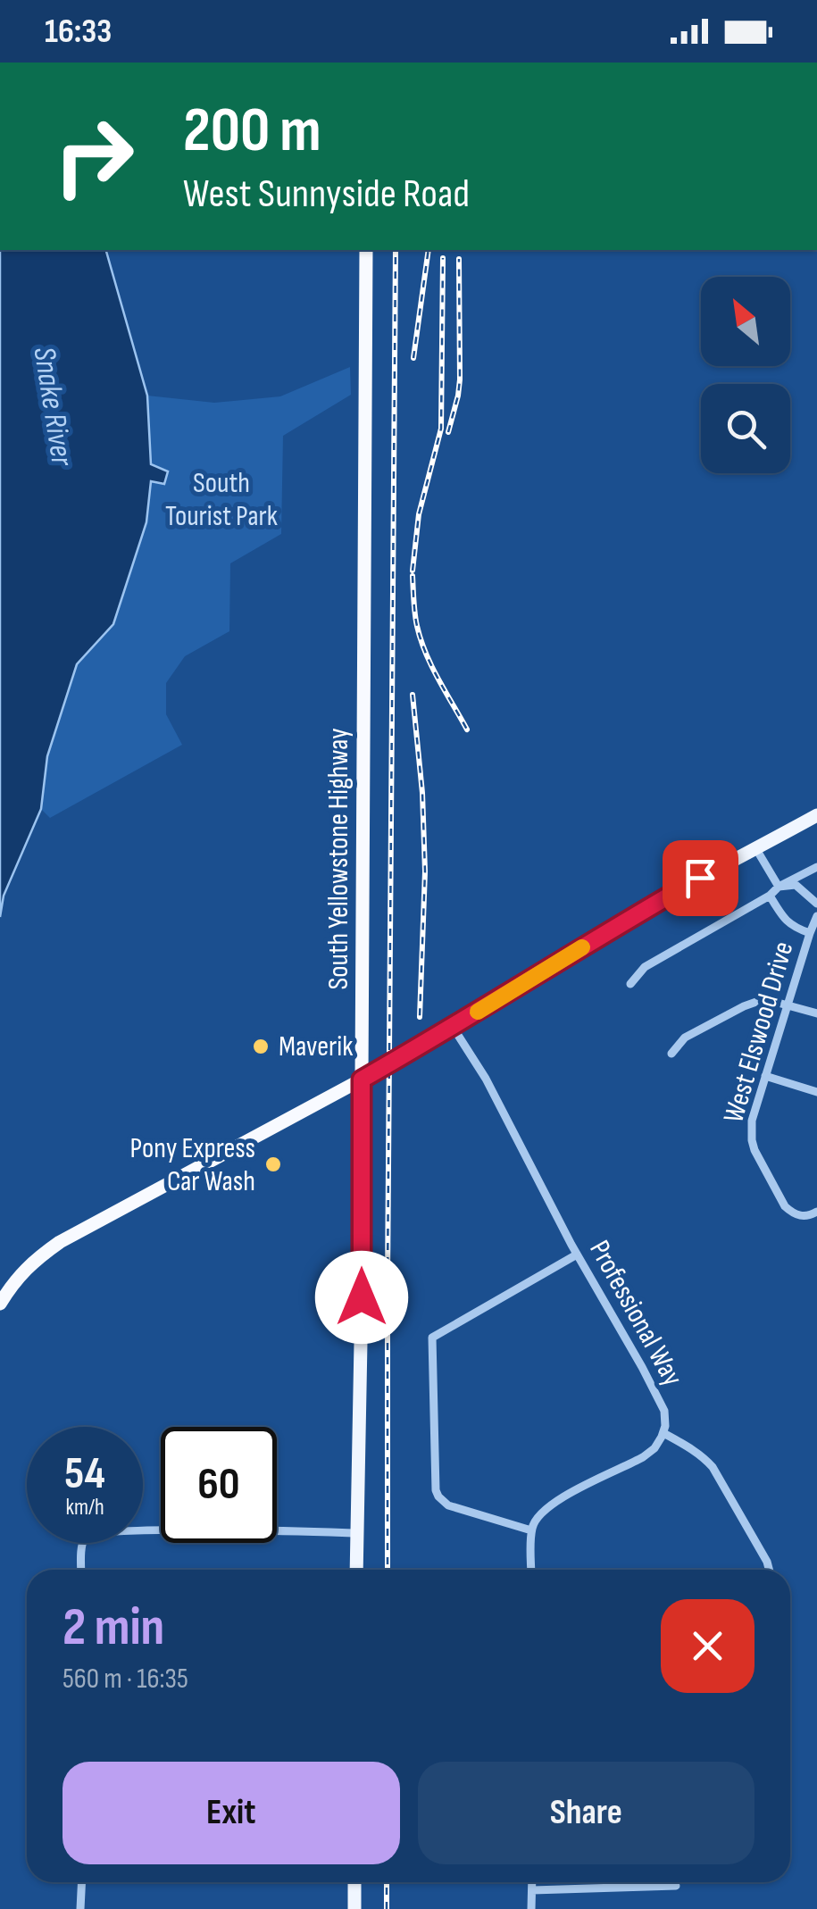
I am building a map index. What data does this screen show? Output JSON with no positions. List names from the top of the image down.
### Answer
{
  "streets": {
    "highway": ["South Yellowstone Highway"],
    "street": ["West Elswood Drive", "Professional Way"]
  },
  "water": ["Snake River"],
  "parks": ["South Tourist Park"],
  "places": ["Maverik", "Pony Express Car Wash"],
  "north": "top left",
  "page": {
    "status": "16:33",
    "turn": ["200 m", "West Sunnyside Road"],
    "speed": "54 km/h",
    "limit": "60",
    "heading": ["2 min", "560 m · 16:35"],
    "buttons": ["Exit", "Share"]
  }
}
